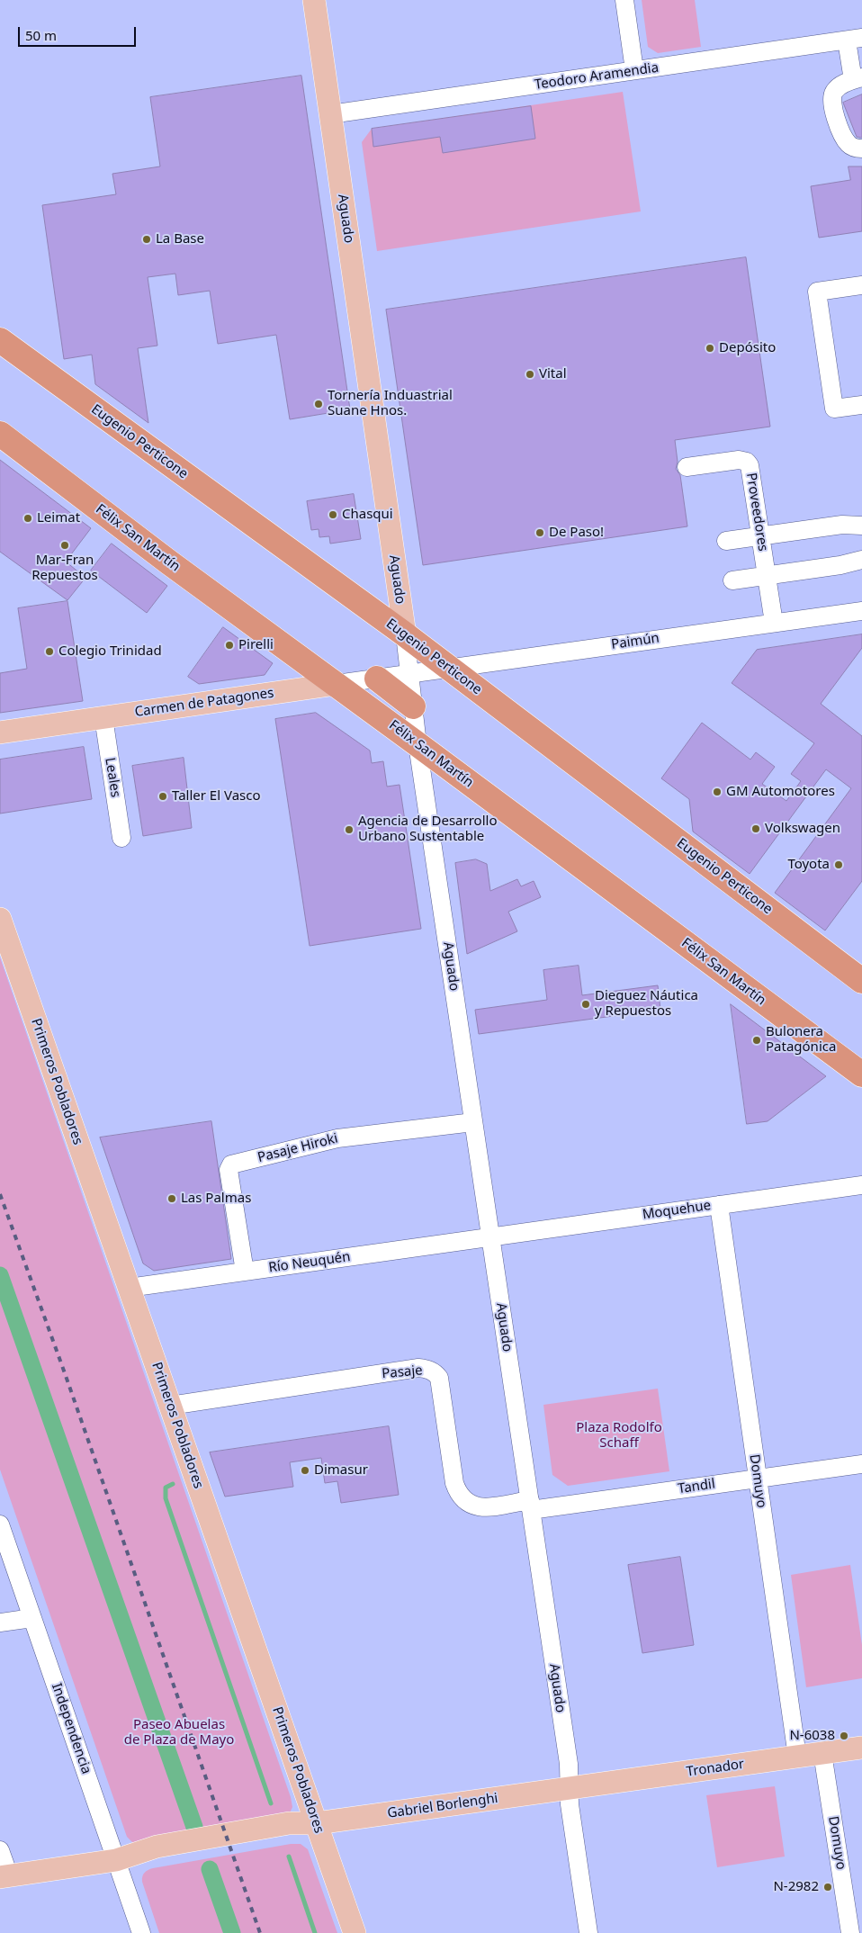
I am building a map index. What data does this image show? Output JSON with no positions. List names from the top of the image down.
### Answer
{
  "streets": {
    "highway": ["Eugenio Perticone", "Félix San Martín"],
    "main road": [
      "Aguado",
      "Carmen de Patagones",
      "Primeros Pobladores",
      "Tronador",
      "Gabriel Borlenghi"
    ],
    "street": [
      "Teodoro Aramendia",
      "Proveedores",
      "Paimún",
      "Leales",
      "Pasaje Hiroki",
      "Moquehue",
      "Río Neuquén",
      "Pasaje",
      "Domuyo",
      "Tandil",
      "Independencia"
    ]
  },
  "crossings": [
    ["Teodoro Aramendia", "Aguado"],
    ["Aguado", "Eugenio Perticone"],
    ["Aguado", "Félix San Martín"],
    ["Aguado", "Paimún"],
    ["Aguado", "Carmen de Patagones"],
    ["Aguado", "Pasaje Hiroki"],
    ["Aguado", "Moquehue"],
    ["Aguado", "Río Neuquén"],
    ["Aguado", "Pasaje"],
    ["Aguado", "Tandil"],
    ["Aguado", "Tronador"],
    ["Aguado", "Gabriel Borlenghi"],
    ["Eugenio Perticone", "Paimún"],
    ["Proveedores", "Paimún"],
    ["Félix San Martín", "Carmen de Patagones"],
    ["Paimún", "Carmen de Patagones"],
    ["Carmen de Patagones", "Leales"],
    ["Primeros Pobladores", "Río Neuquén"],
    ["Primeros Pobladores", "Pasaje"],
    ["Primeros Pobladores", "Gabriel Borlenghi"],
    ["Pasaje Hiroki", "Río Neuquén"],
    ["Moquehue", "Río Neuquén"],
    ["Moquehue", "Domuyo"],
    ["Pasaje", "Tandil"],
    ["Domuyo", "Tandil"],
    ["Domuyo", "Tronador"],
    ["Independencia", "Gabriel Borlenghi"],
    ["Tronador", "Gabriel Borlenghi"]
  ],
  "parks": ["Plaza Rodolfo Schaff", "Paseo Abuelas de Plaza de Mayo"],
  "places": [
    "La Base",
    "Depósito",
    "Vital",
    "Tornería Induastrial Suane Hnos.",
    "Chasqui",
    "Leimat",
    "De Paso!",
    "Mar-Fran Repuestos",
    "Pirelli",
    "Colegio Trinidad",
    "GM Automotores",
    "Taller El Vasco",
    "Volkswagen",
    "Agencia de Desarrollo Urbano Sustentable",
    "Toyota",
    "Dieguez Náutica y Repuestos",
    "Bulonera Patagónica",
    "Las Palmas",
    "Dimasur",
    "N-6038",
    "N-2982"
  ],
  "scale_bar": "50 m"
}
